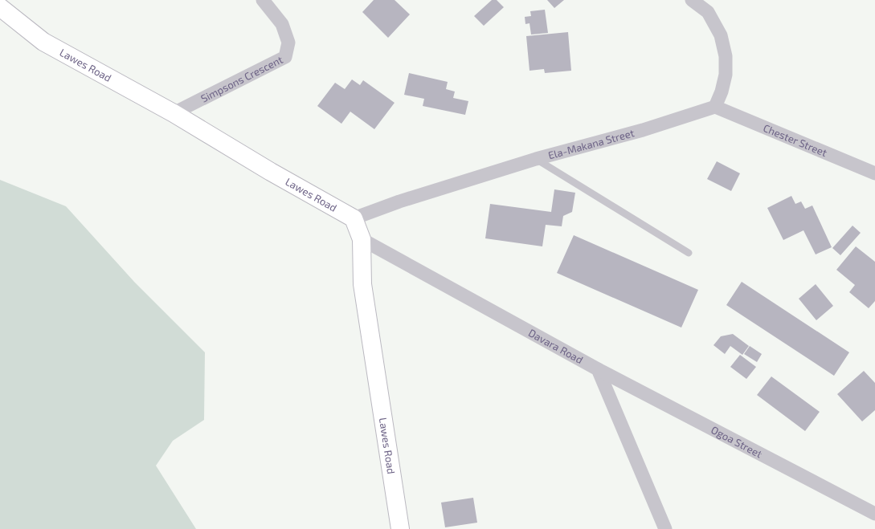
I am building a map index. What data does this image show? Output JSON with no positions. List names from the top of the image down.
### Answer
{
  "streets": {
    "main road": ["Lawes Road"],
    "street": [
      "Simpsons Crescent",
      "Chester Street",
      "Ela-Makana Street",
      "Davara Road",
      "Ogoa Street"
    ]
  },
  "crossings": [
    ["Lawes Road", "Simpsons Crescent"],
    ["Lawes Road", "Ela-Makana Street"],
    ["Lawes Road", "Davara Road"],
    ["Chester Street", "Ela-Makana Street"],
    ["Davara Road", "Ogoa Street"]
  ]
}
